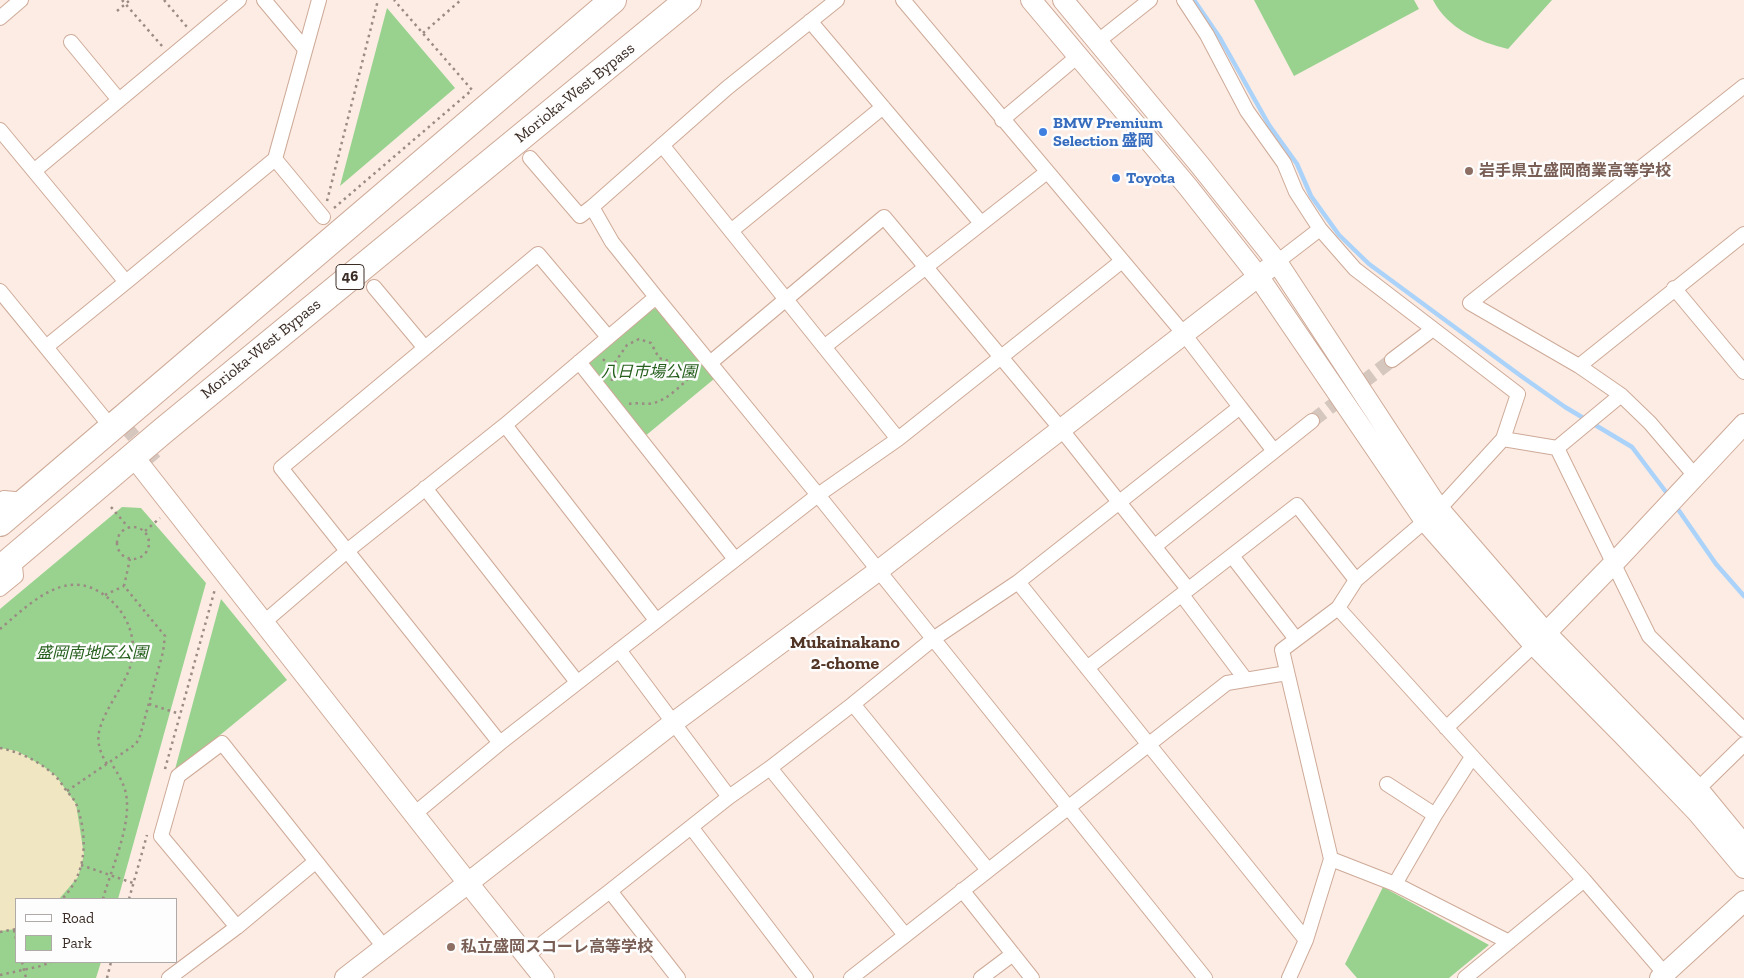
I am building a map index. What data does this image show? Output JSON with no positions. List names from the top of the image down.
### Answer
{
  "streets": {
    "highway": ["Morioka-West Bypass", "46"]
  },
  "districts": ["Mukainakano 2-chome"],
  "parks": ["八日市場公園", "盛岡南地区公園"],
  "places": [
    "BMW Premium Selection 盛岡",
    "岩手県立盛岡商業高等学校",
    "Toyota",
    "私立盛岡スコーレ高等学校"
  ],
  "legend": ["Road", "Park"]
}
